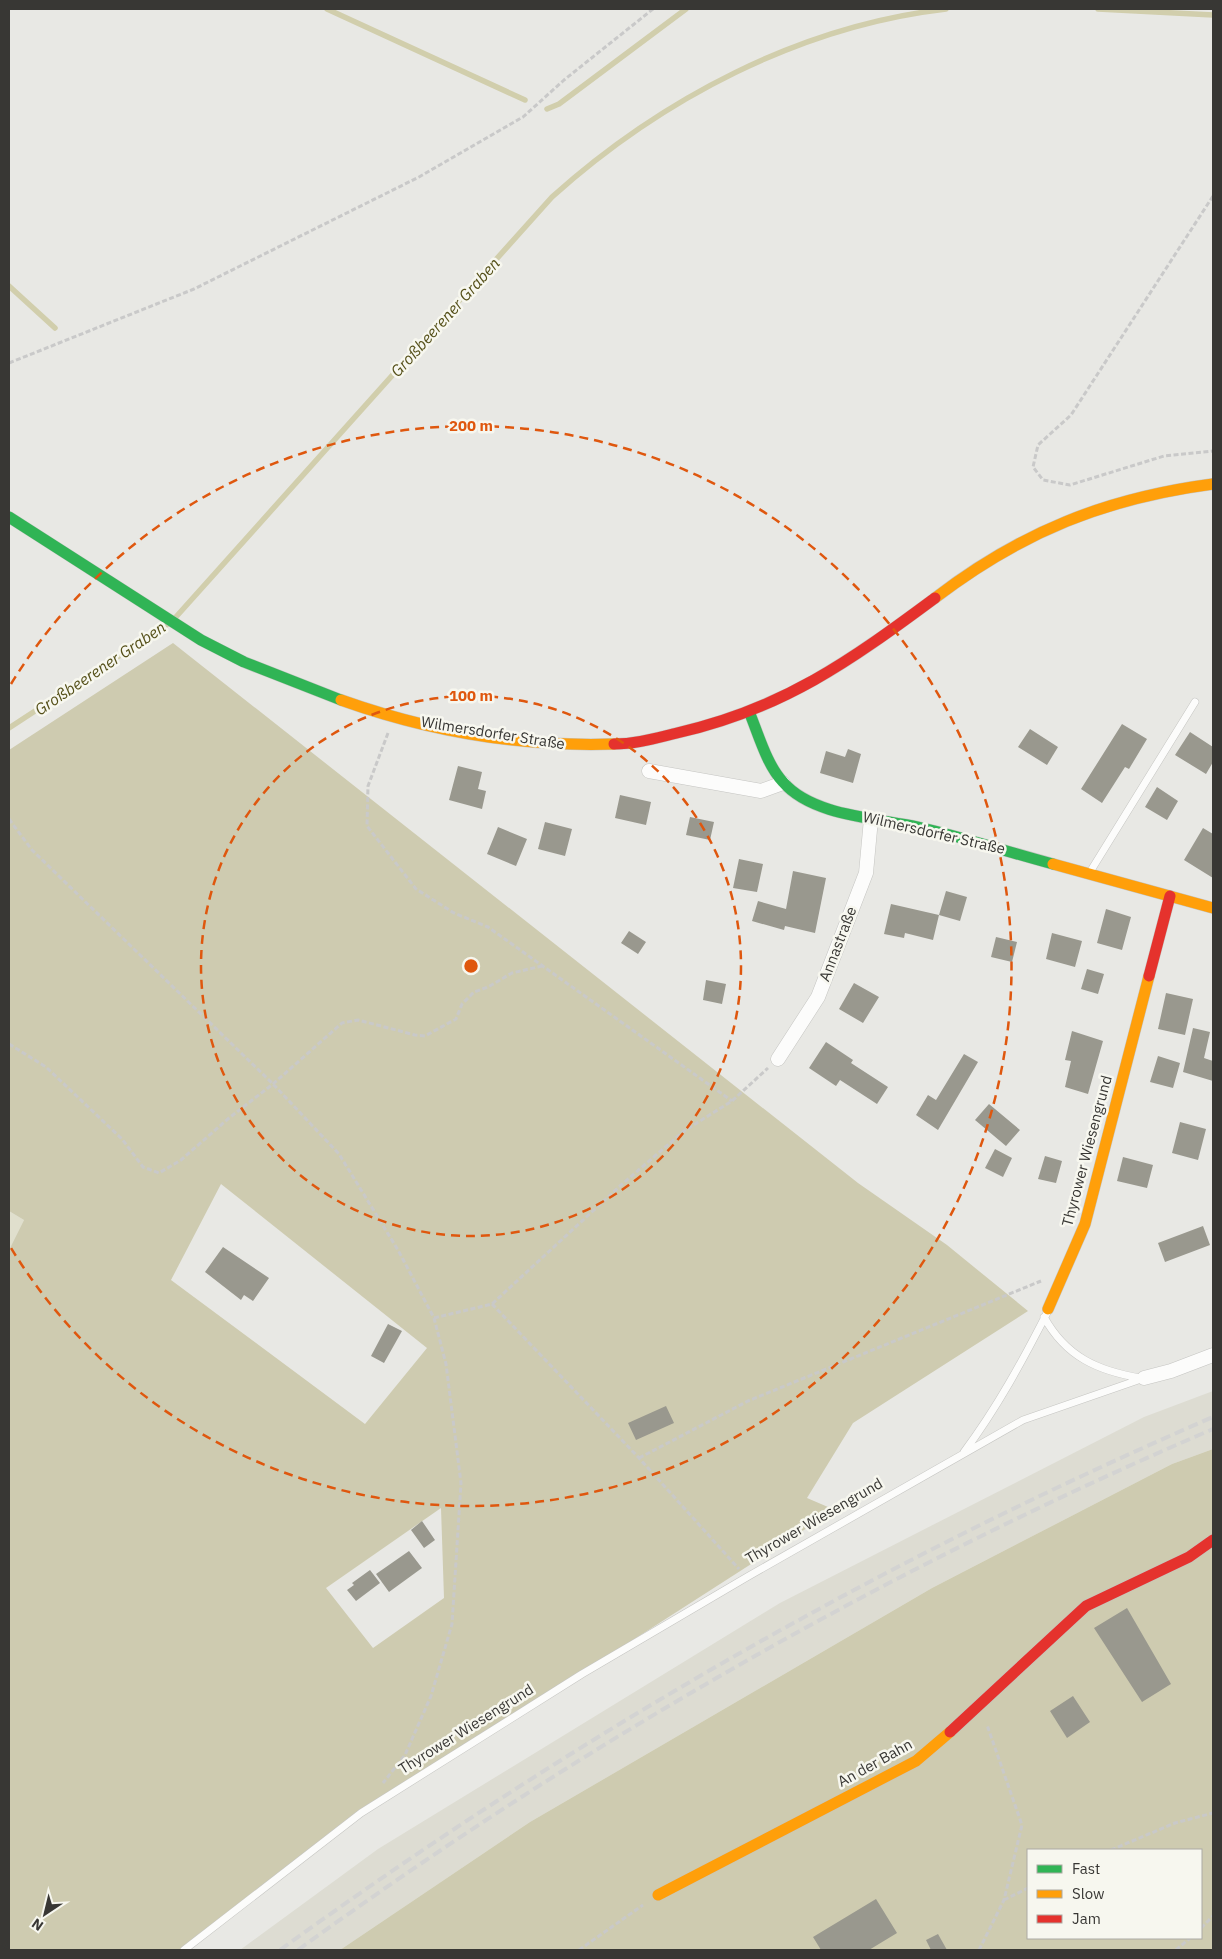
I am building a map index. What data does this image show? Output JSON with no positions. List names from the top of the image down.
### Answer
{
  "streets": {
    "street": [
      "Wilmersdorfer Straße",
      "Annastraße",
      "Thyrower Wiesengrund",
      "An der Bahn"
    ]
  },
  "crossings": [
    ["Wilmersdorfer Straße", "Annastraße"],
    ["Wilmersdorfer Straße", "Thyrower Wiesengrund"]
  ],
  "water": ["Großbeerener Graben"],
  "legend": ["Fast", "Slow", "Jam"],
  "north": "bottom left",
  "rings": ["200 m", "100 m"]
}
